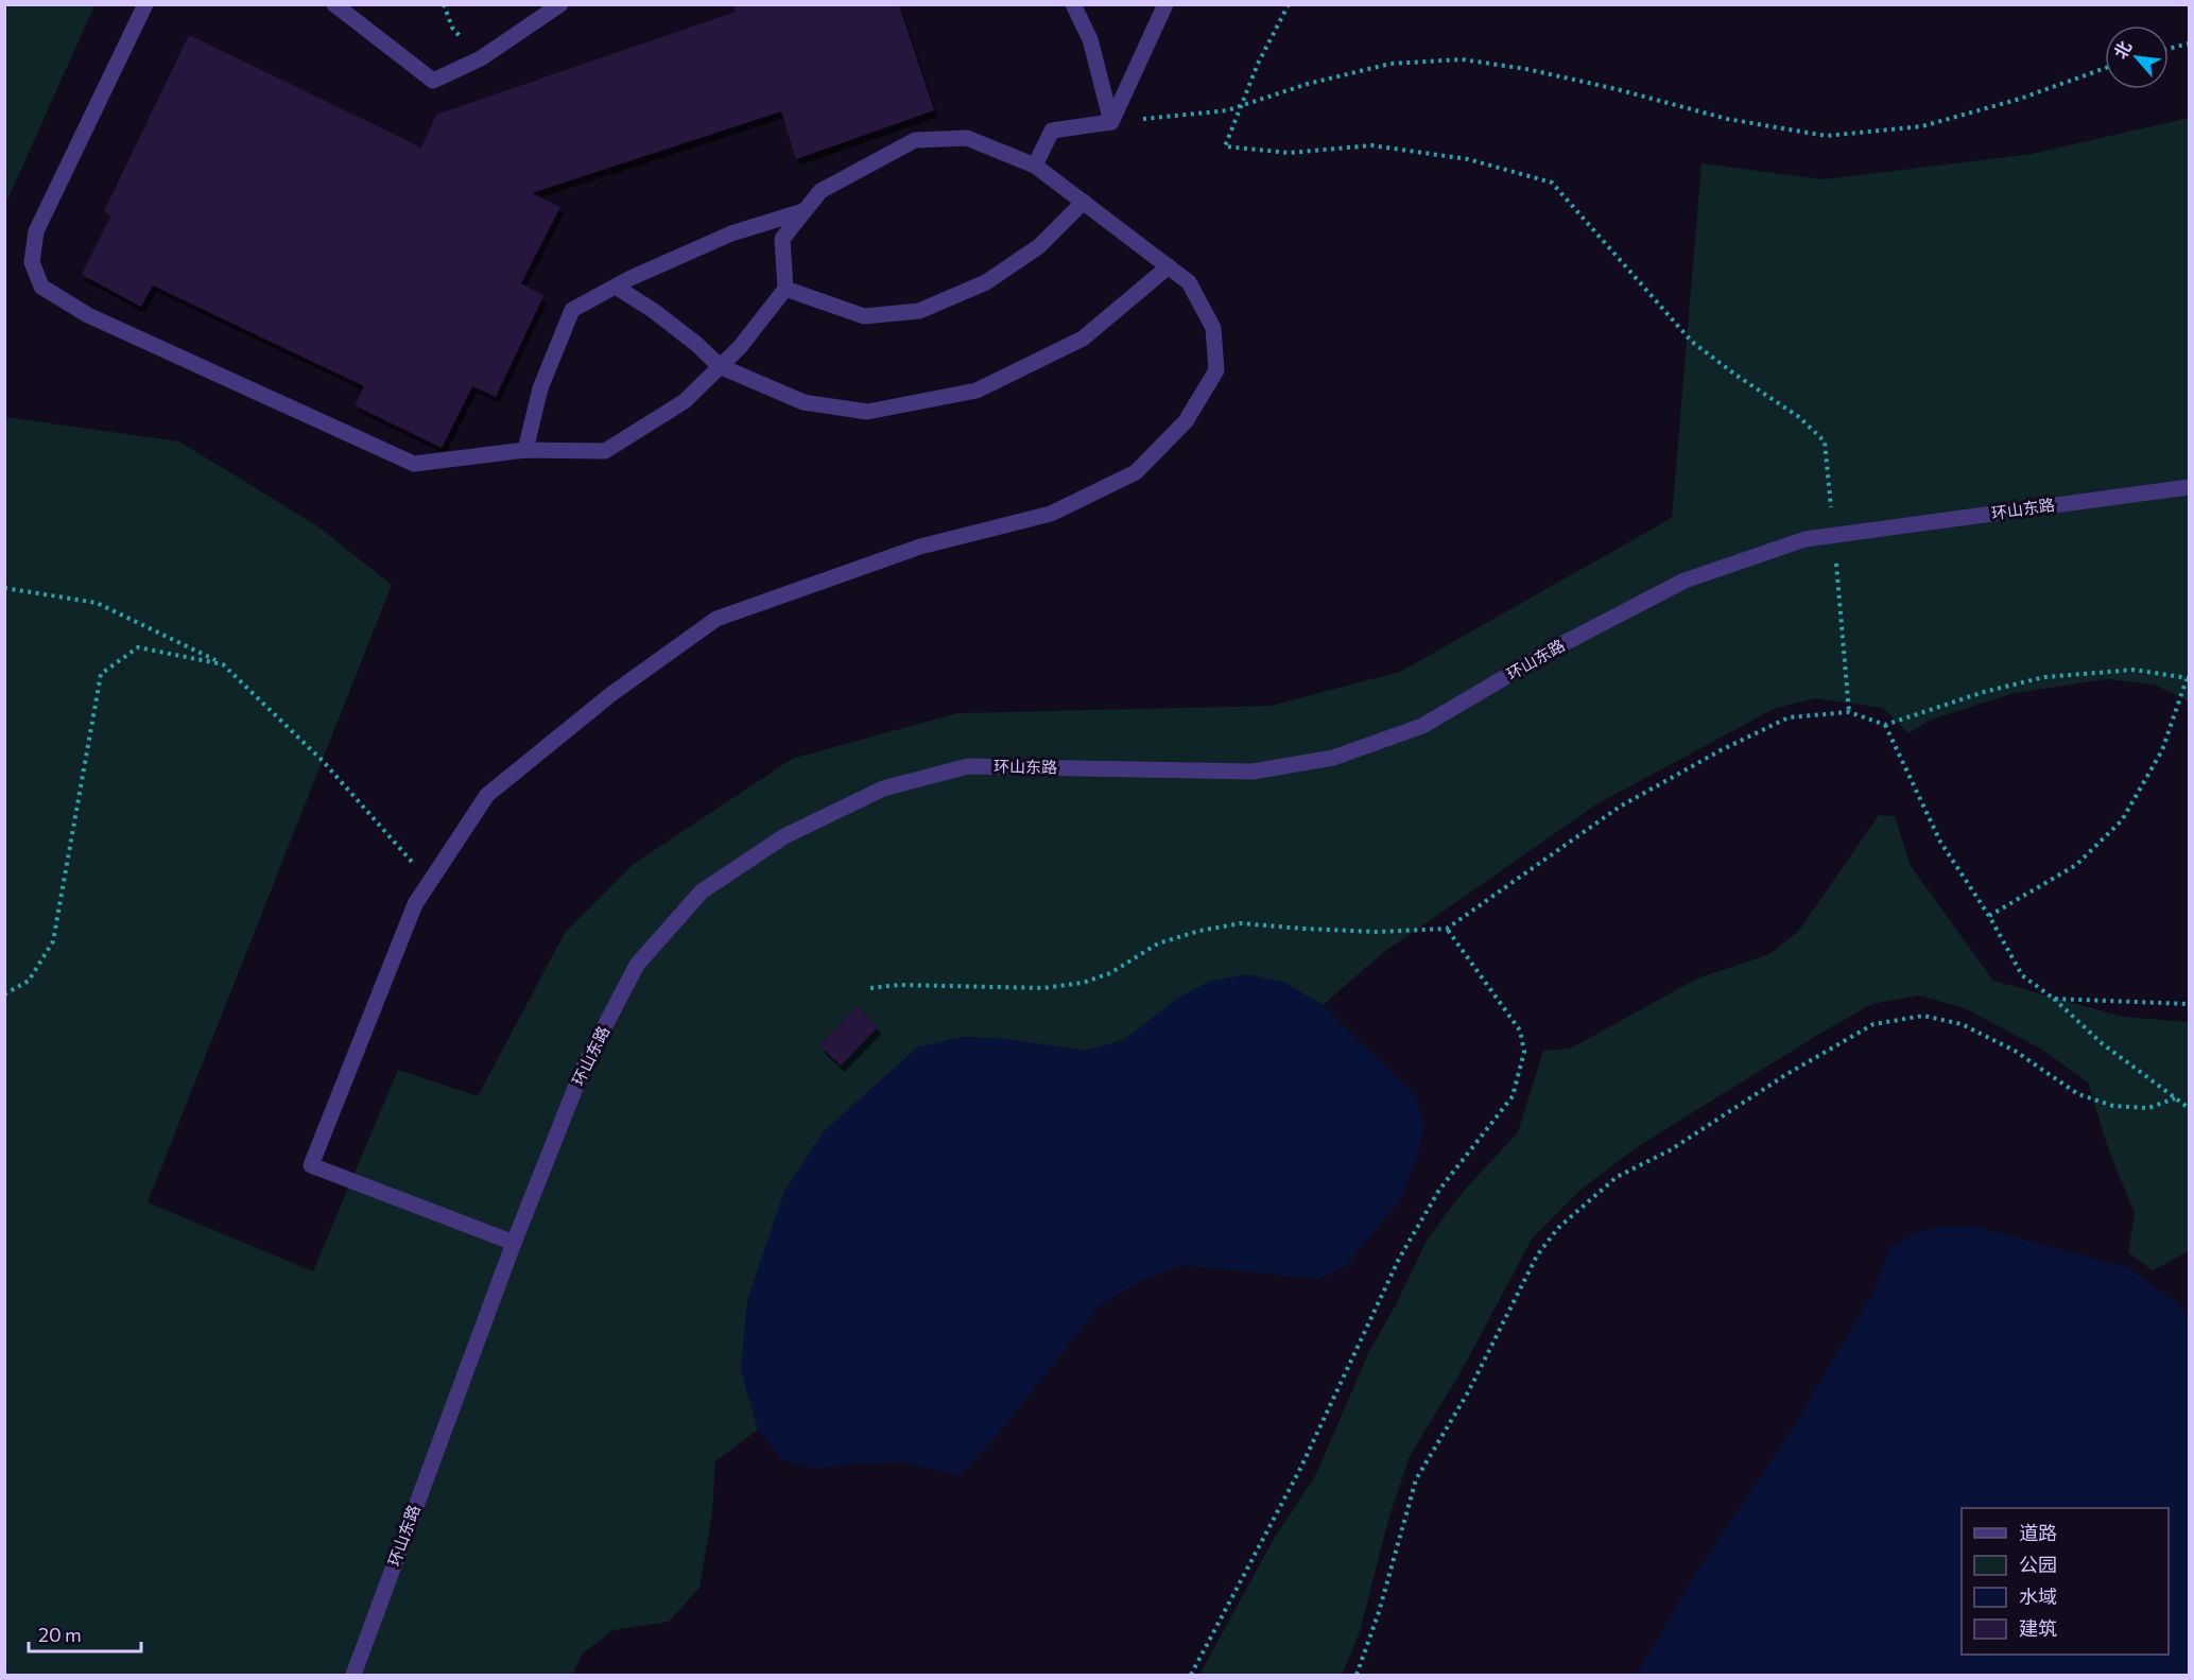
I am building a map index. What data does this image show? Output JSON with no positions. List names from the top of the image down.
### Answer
{
  "streets": {
    "street": ["环山东路"]
  },
  "legend": [
    "道路",
    "公园",
    "水域",
    "建筑"
  ],
  "scale_bar": "20 m",
  "north": "top left"
}
